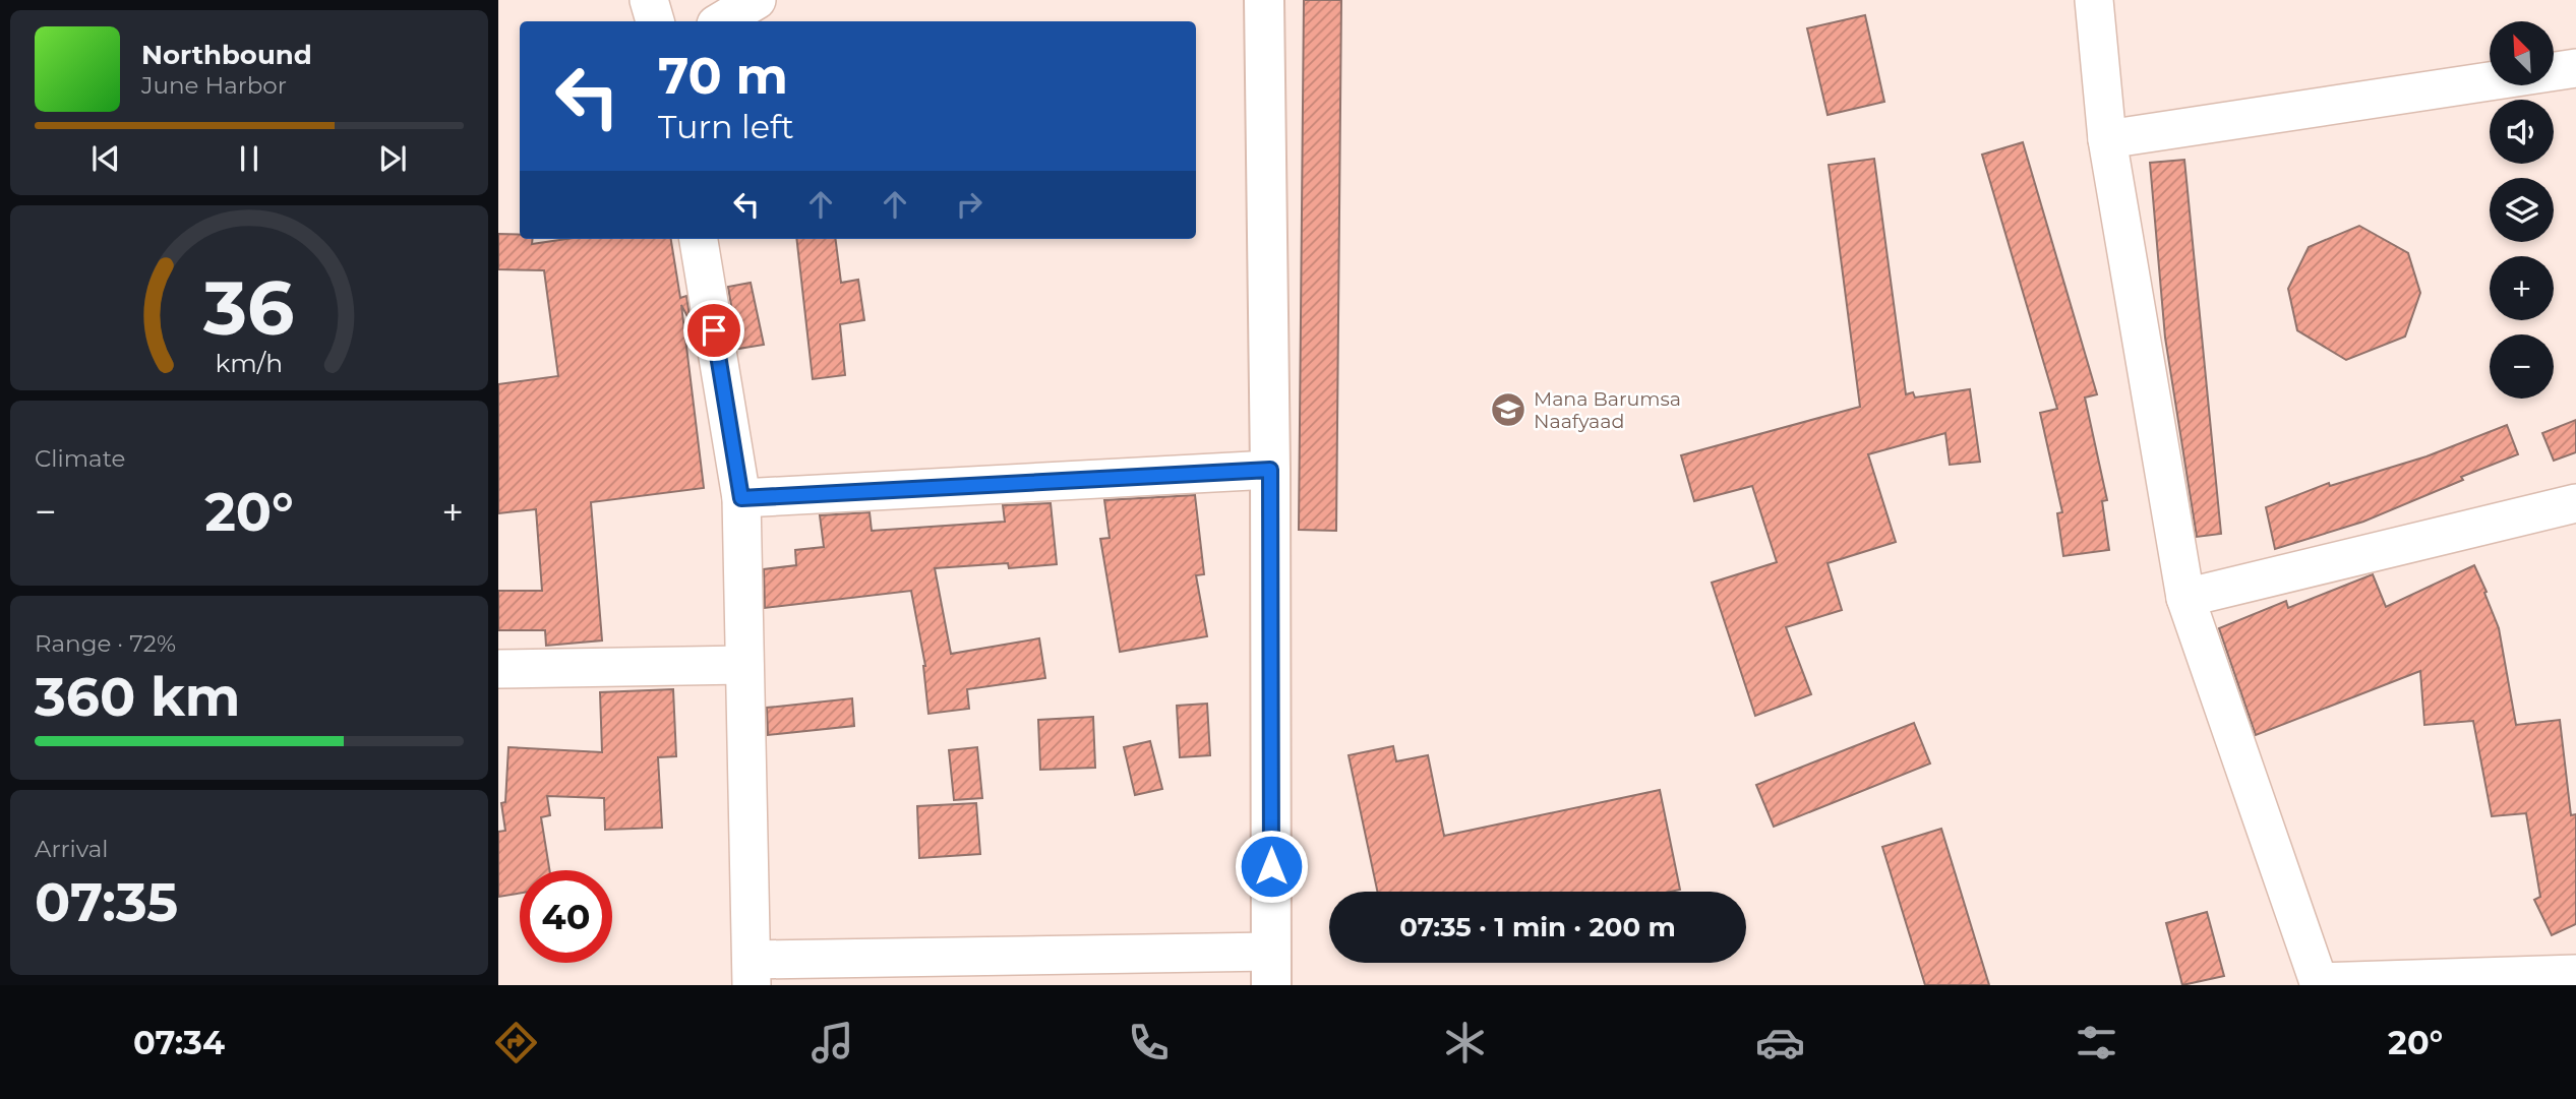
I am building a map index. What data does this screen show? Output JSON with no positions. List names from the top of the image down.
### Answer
{
  "places": {
    "school or university": ["Mana Barumsa Naafyaad"]
  },
  "north": "top left",
  "page": {
    "map_buttons": ["+", "−"],
    "turn": ["70 m", "Turn left"],
    "song": ["Northbound", "June Harbor"],
    "tile": [
      "Climate",
      ["Range · 72%", "360 km"],
      ["Arrival", "07:35"]
    ],
    "heat": ["−", "20°", "+"],
    "limit": "40",
    "trip": "07:35 · 1 min · 200 m",
    "tabs": ["07:34", "20°"],
    "gauge": ["36", "km/h"]
  }
}
